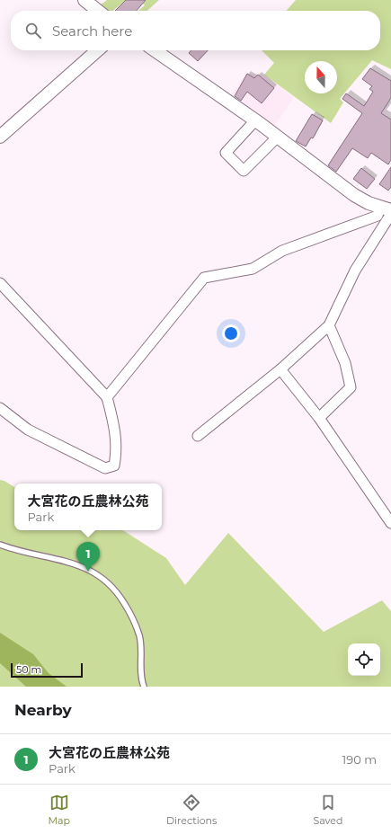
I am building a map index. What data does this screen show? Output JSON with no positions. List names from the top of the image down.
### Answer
{
  "scale_bar": "50 m",
  "north": "top",
  "page": {
    "search": "Search here",
    "popup": ["大宮花の丘農林公苑", "Park"],
    "pins": "1",
    "scale": "50 m",
    "heading": "Nearby",
    "list": [
      {
        "mark": "1",
        "name": "大宮花の丘農林公苑",
        "note": "Park",
        "value": "190 m"
      }
    ],
    "nav": ["Map", "Directions", "Saved"]
  }
}
